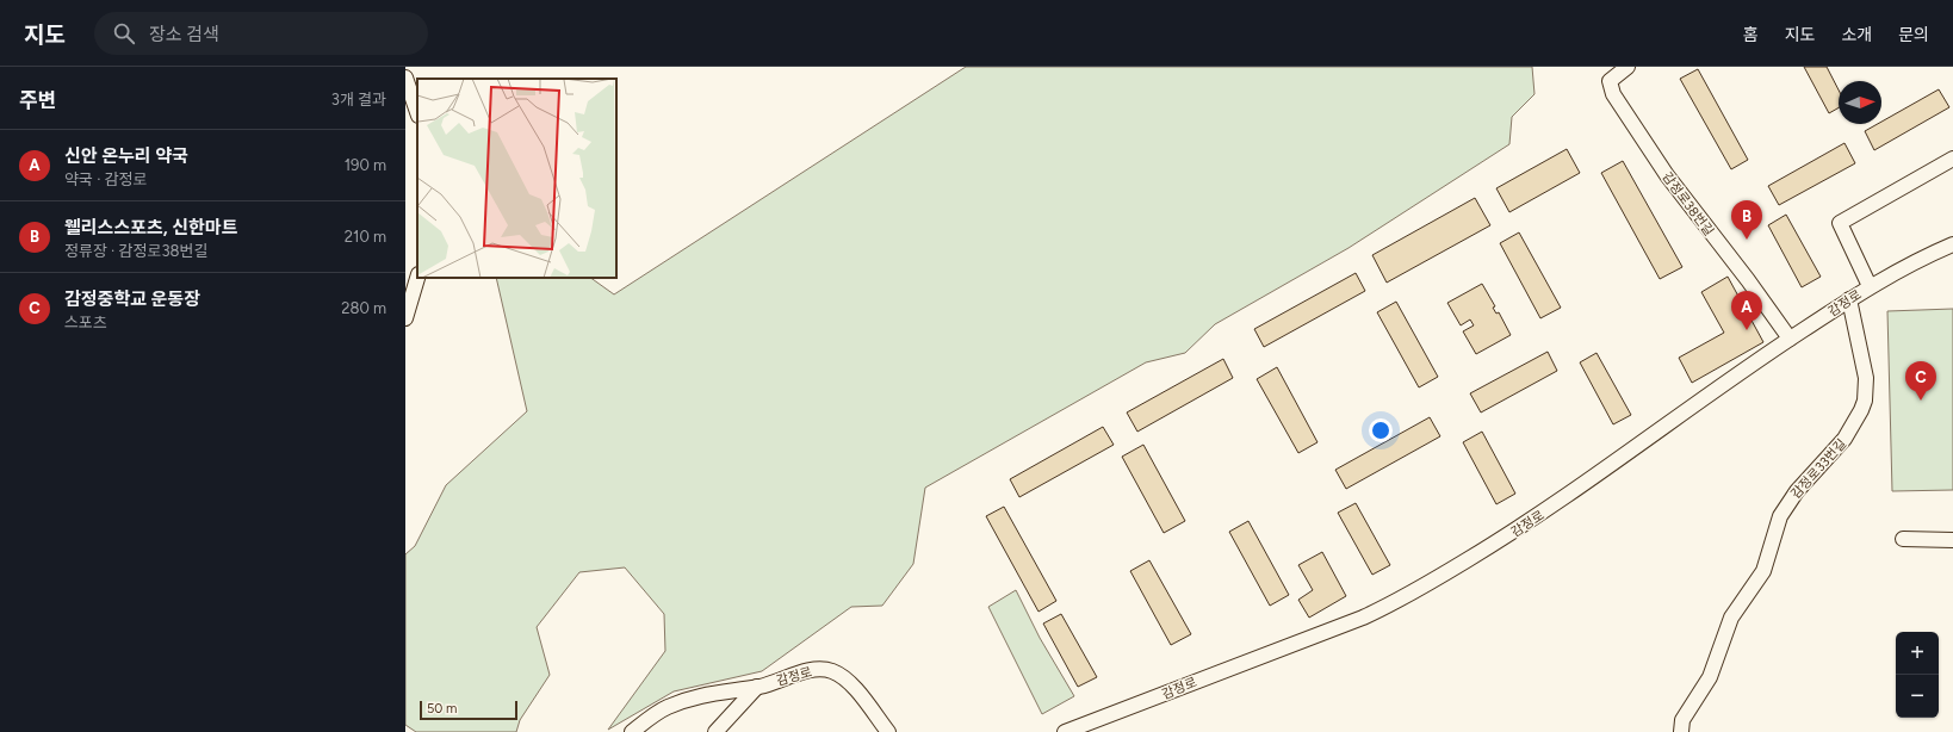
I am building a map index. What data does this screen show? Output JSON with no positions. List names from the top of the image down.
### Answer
{
  "streets": {
    "street": ["감정로38번길", "감정로", "감정로33번길"]
  },
  "crossings": [
    ["감정로38번길", "감정로"],
    ["감정로", "감정로33번길"]
  ],
  "scale_bar": "50 m",
  "north": "right",
  "page": {
    "header": "지도",
    "search": "장소 검색",
    "nav": [
      "홈",
      "지도",
      "소개",
      "문의"
    ],
    "heading": ["주변", "3개 결과"],
    "list": [
      {
        "mark": "A",
        "name": "신안 온누리 약국",
        "note": "약국 · 감정로",
        "value": "190 m"
      },
      {
        "mark": "B",
        "name": "웰리스스포츠, 신한마트",
        "note": "정류장 · 감정로38번길",
        "value": "210 m"
      },
      {
        "mark": "C",
        "name": "감정중학교 운동장",
        "note": "스포츠",
        "value": "280 m"
      }
    ],
    "pins": ["B", "A", "C"],
    "map_buttons": ["+", "−"],
    "scale": "50 m"
  }
}
